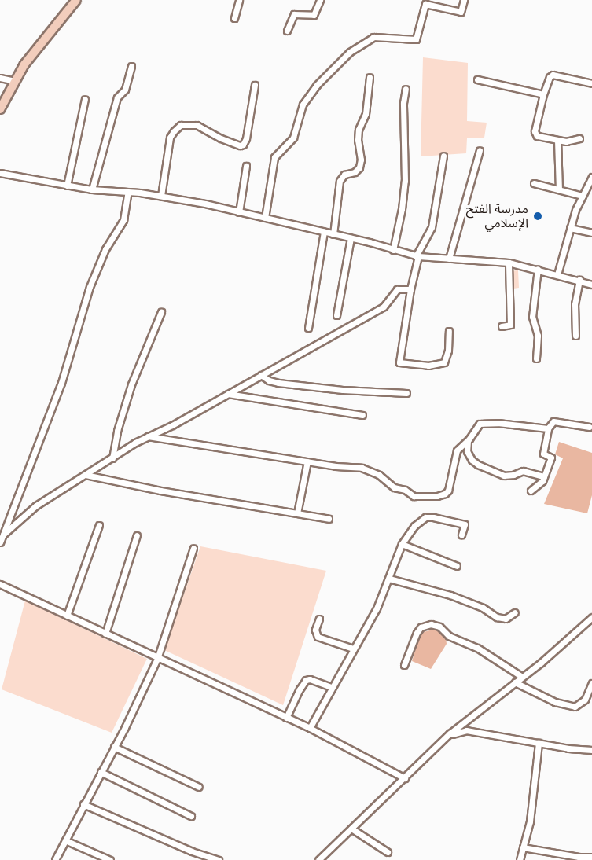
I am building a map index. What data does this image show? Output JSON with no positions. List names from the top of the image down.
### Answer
{
  "places": ["مدرسة الفتح الإسلامي"]
}
